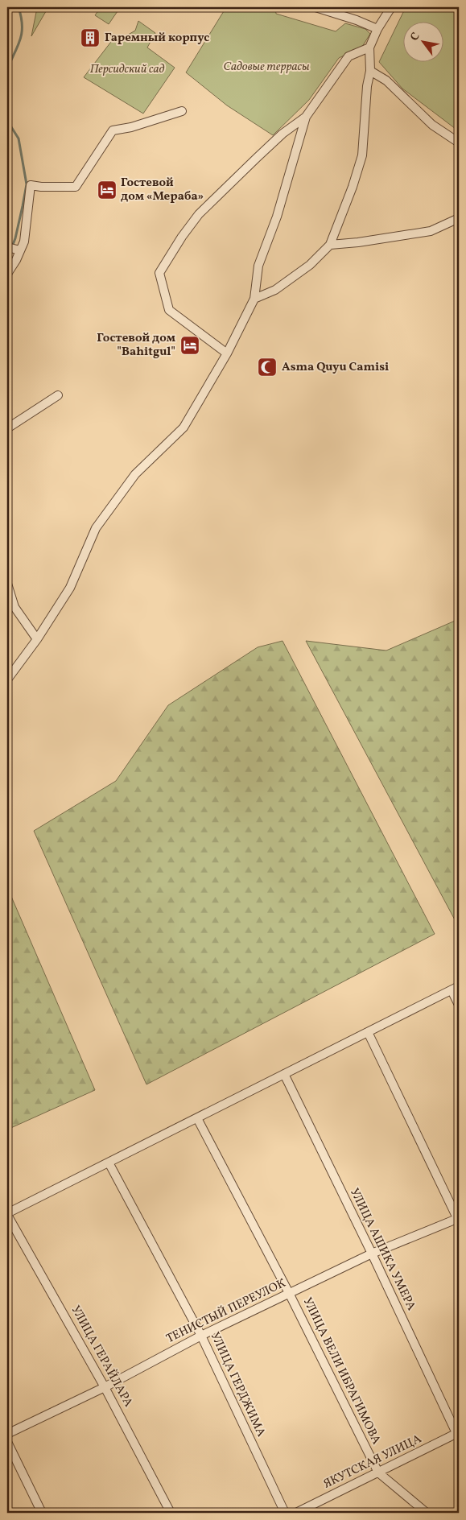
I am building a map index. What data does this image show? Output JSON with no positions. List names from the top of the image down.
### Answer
{
  "streets": {
    "street": [
      "УЛИЦА АШИКА УМЕРА",
      "ТЕНИСТЫЙ ПЕРЕУЛОК",
      "УЛИЦА ГЕРАЙЛАРА",
      "УЛИЦА ВЕЛИ ИБРАГИМОВА",
      "УЛИЦА ГЕРДЖИМА",
      "ЯКУТСКАЯ УЛИЦА"
    ]
  },
  "crossings": [
    ["УЛИЦА АШИКА УМЕРА", "ТЕНИСТЫЙ ПЕРЕУЛОК"],
    ["УЛИЦА АШИКА УМЕРА", "ЯКУТСКАЯ УЛИЦА"],
    ["ТЕНИСТЫЙ ПЕРЕУЛОК", "УЛИЦА ГЕРАЙЛАРА"],
    ["ТЕНИСТЫЙ ПЕРЕУЛОК", "УЛИЦА ВЕЛИ ИБРАГИМОВА"],
    ["ТЕНИСТЫЙ ПЕРЕУЛОК", "УЛИЦА ГЕРДЖИМА"],
    ["УЛИЦА ВЕЛИ ИБРАГИМОВА", "ЯКУТСКАЯ УЛИЦА"]
  ],
  "parks": ["Садовые террасы", "Персидский сад"],
  "places": {
    "building": ["Гаремный корпус"],
    "hotel": ["Гостевой дом «Мераба»", "Гостевой дом \"Bahitgul\""],
    "mosque": ["Asma Quyu Camisi"]
  },
  "north": "top left"
}
